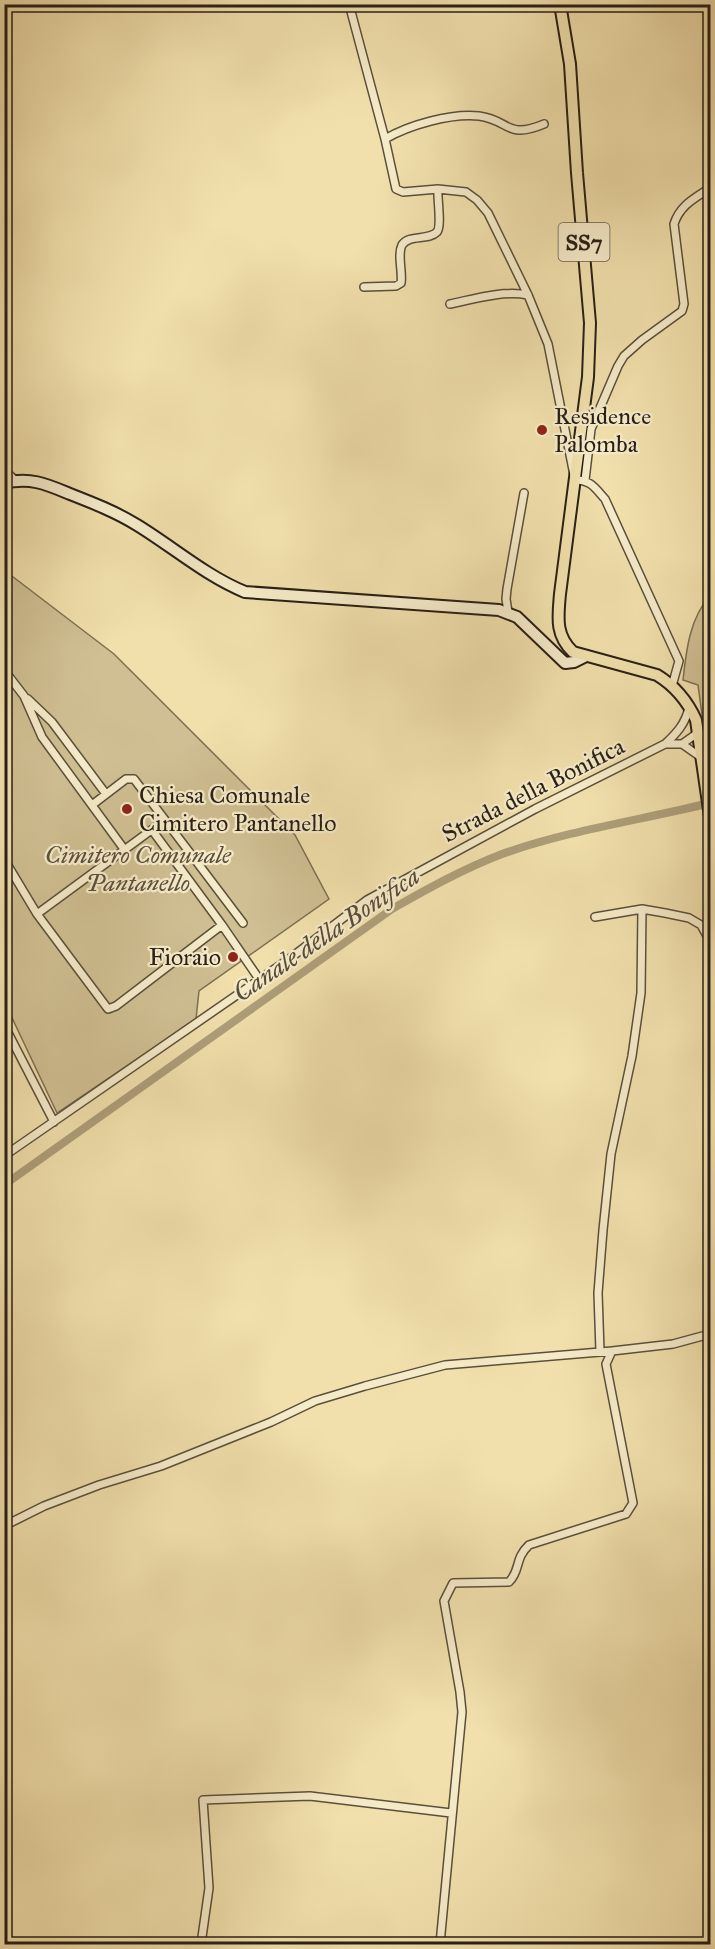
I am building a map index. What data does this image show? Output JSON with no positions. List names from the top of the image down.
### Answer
{
  "streets": {
    "main road": ["SS7"],
    "street": ["Strada della Bonifica"]
  },
  "water": ["Canale della Bonifica"],
  "parks": ["Cimitero Comunale Pantanello"],
  "places": ["Residence Palomba", "Chiesa Comunale Cimitero Pantanello", "Fioraio"]
}
